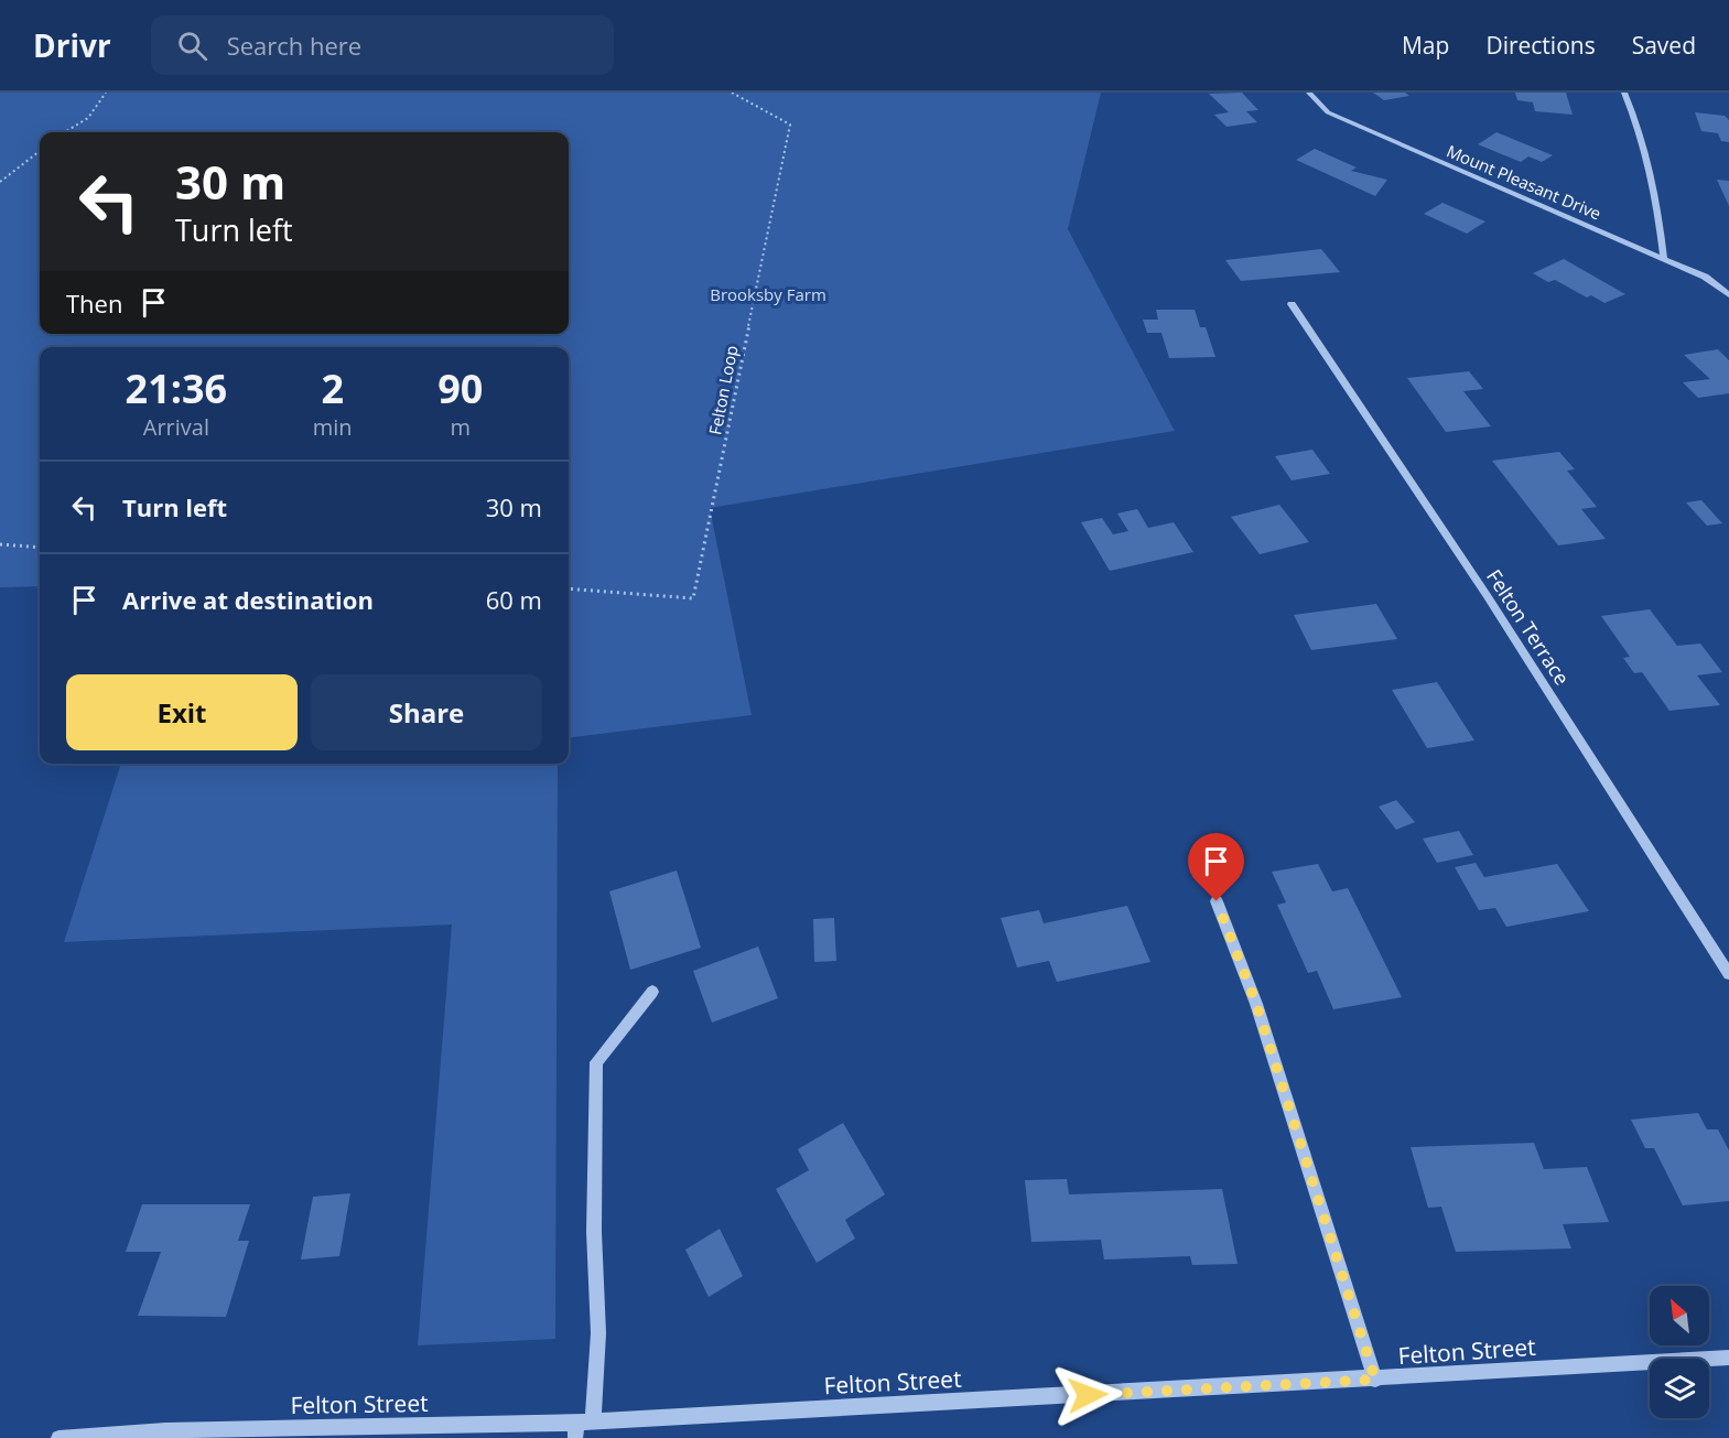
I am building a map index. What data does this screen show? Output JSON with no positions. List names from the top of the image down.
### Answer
{
  "streets": {
    "street": ["Mount Pleasant Drive", "Felton Terrace", "Felton Street"],
    "path": ["Felton Loop"]
  },
  "parks": ["Brooksby Farm"],
  "north": "top left",
  "page": {
    "header": "Drivr",
    "search": "Search here",
    "nav": ["Map", "Directions", "Saved"],
    "turn": ["30 m", "Turn left"],
    "then": "Then",
    "eta": [
      "21:36",
      "Arrival",
      "2",
      "min",
      "90",
      "m"
    ],
    "list": [
      {
        "name": "Turn left",
        "value": "30 m"
      },
      {
        "name": "Arrive at destination",
        "value": "60 m"
      }
    ],
    "buttons": ["Exit", "Share"]
  }
}
